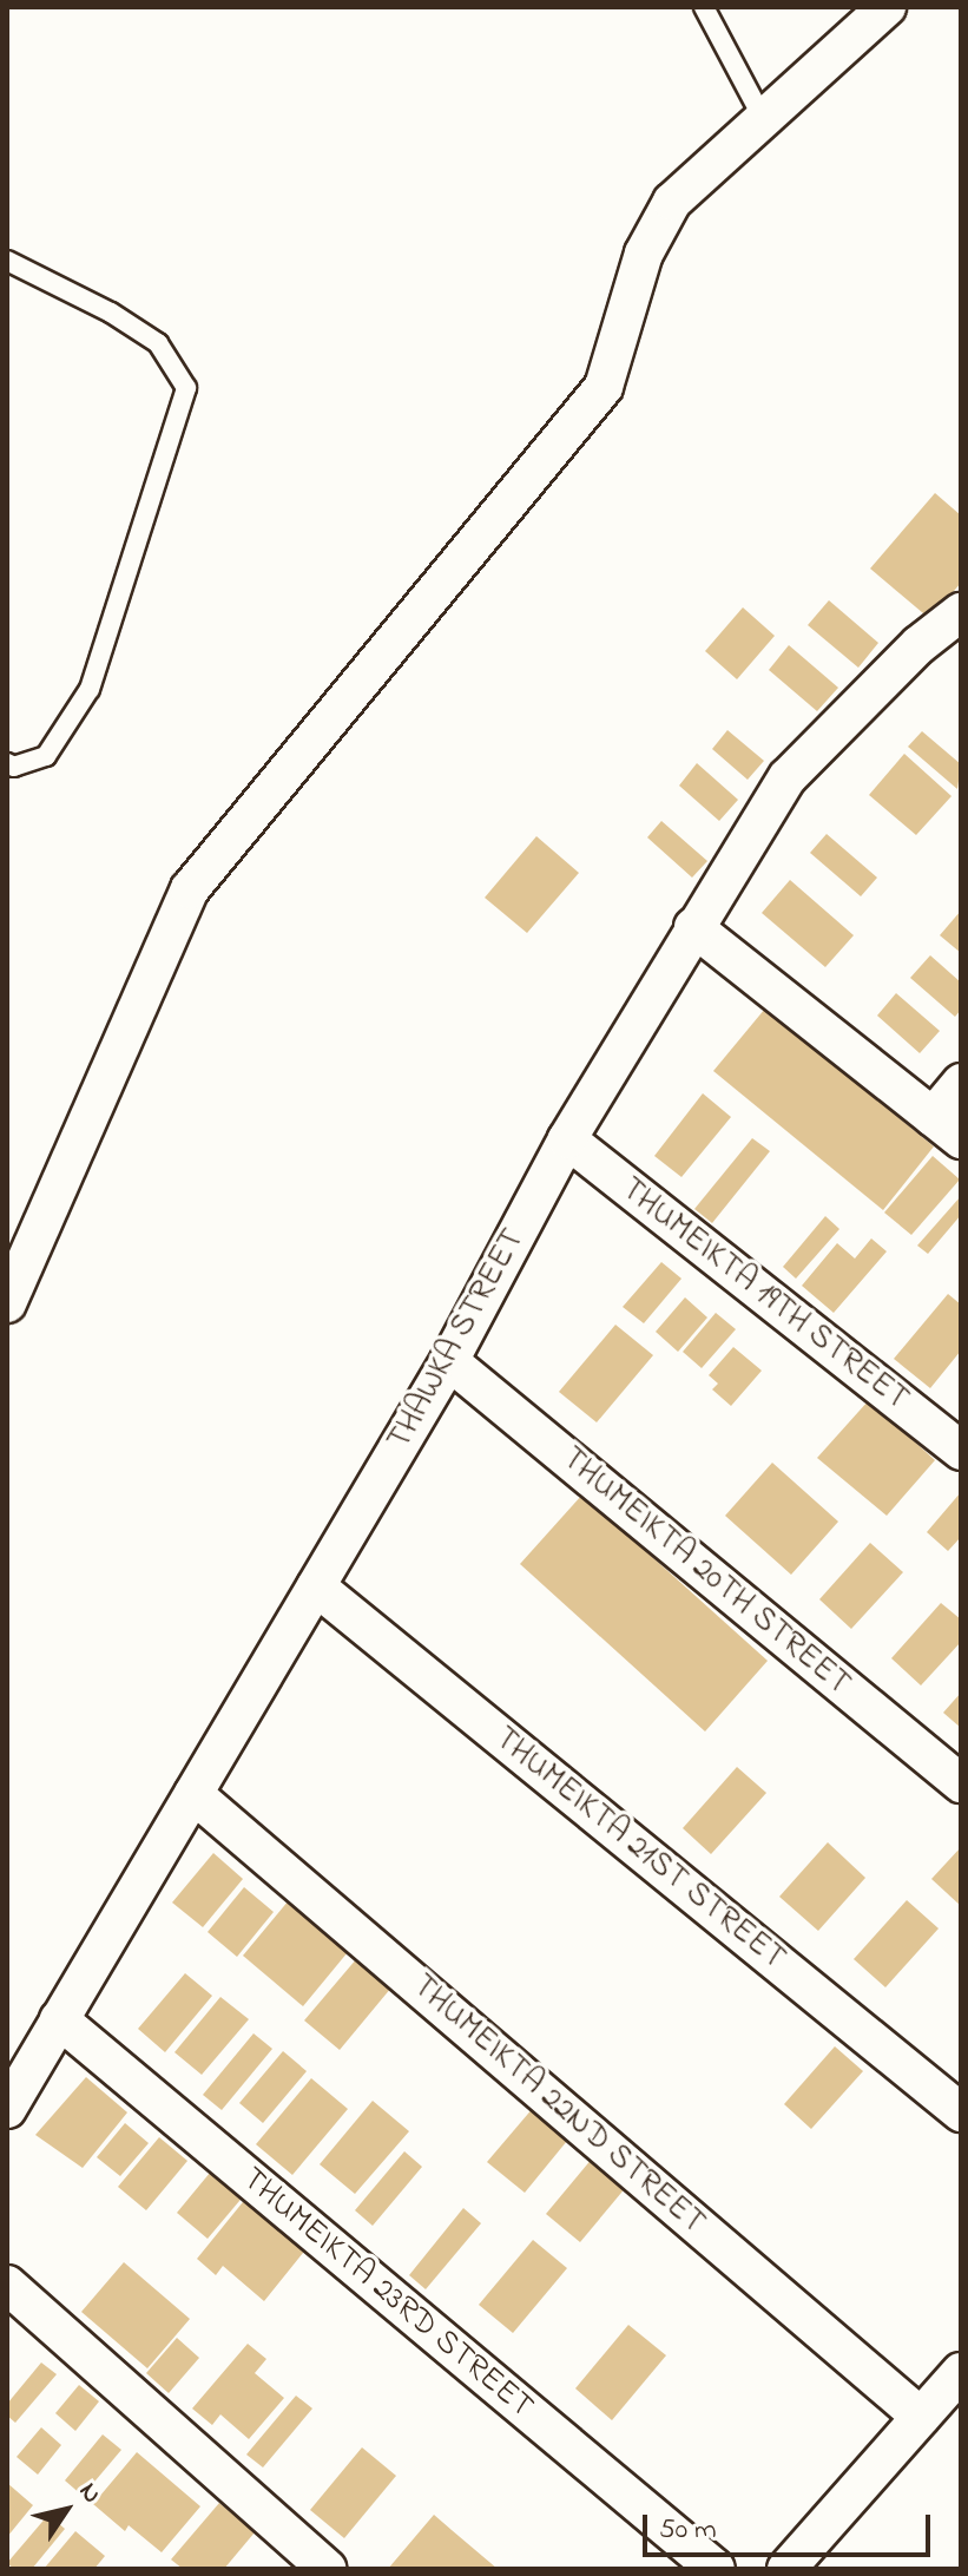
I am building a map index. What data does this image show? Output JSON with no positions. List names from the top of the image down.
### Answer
{
  "streets": {
    "street": [
      "THUMEIKTA 19TH STREET",
      "THAWKA STREET",
      "THUMEIKTA 20TH STREET",
      "THUMEIKTA 21ST STREET",
      "THUMEIKTA 22ND STREET",
      "THUMEIKTA 23RD STREET"
    ]
  },
  "crossings": [
    ["THUMEIKTA 19TH STREET", "THAWKA STREET"],
    ["THAWKA STREET", "THUMEIKTA 20TH STREET"],
    ["THAWKA STREET", "THUMEIKTA 21ST STREET"],
    ["THAWKA STREET", "THUMEIKTA 22ND STREET"],
    ["THAWKA STREET", "THUMEIKTA 23RD STREET"]
  ],
  "scale_bar": "50 m",
  "north": "top right"
}
